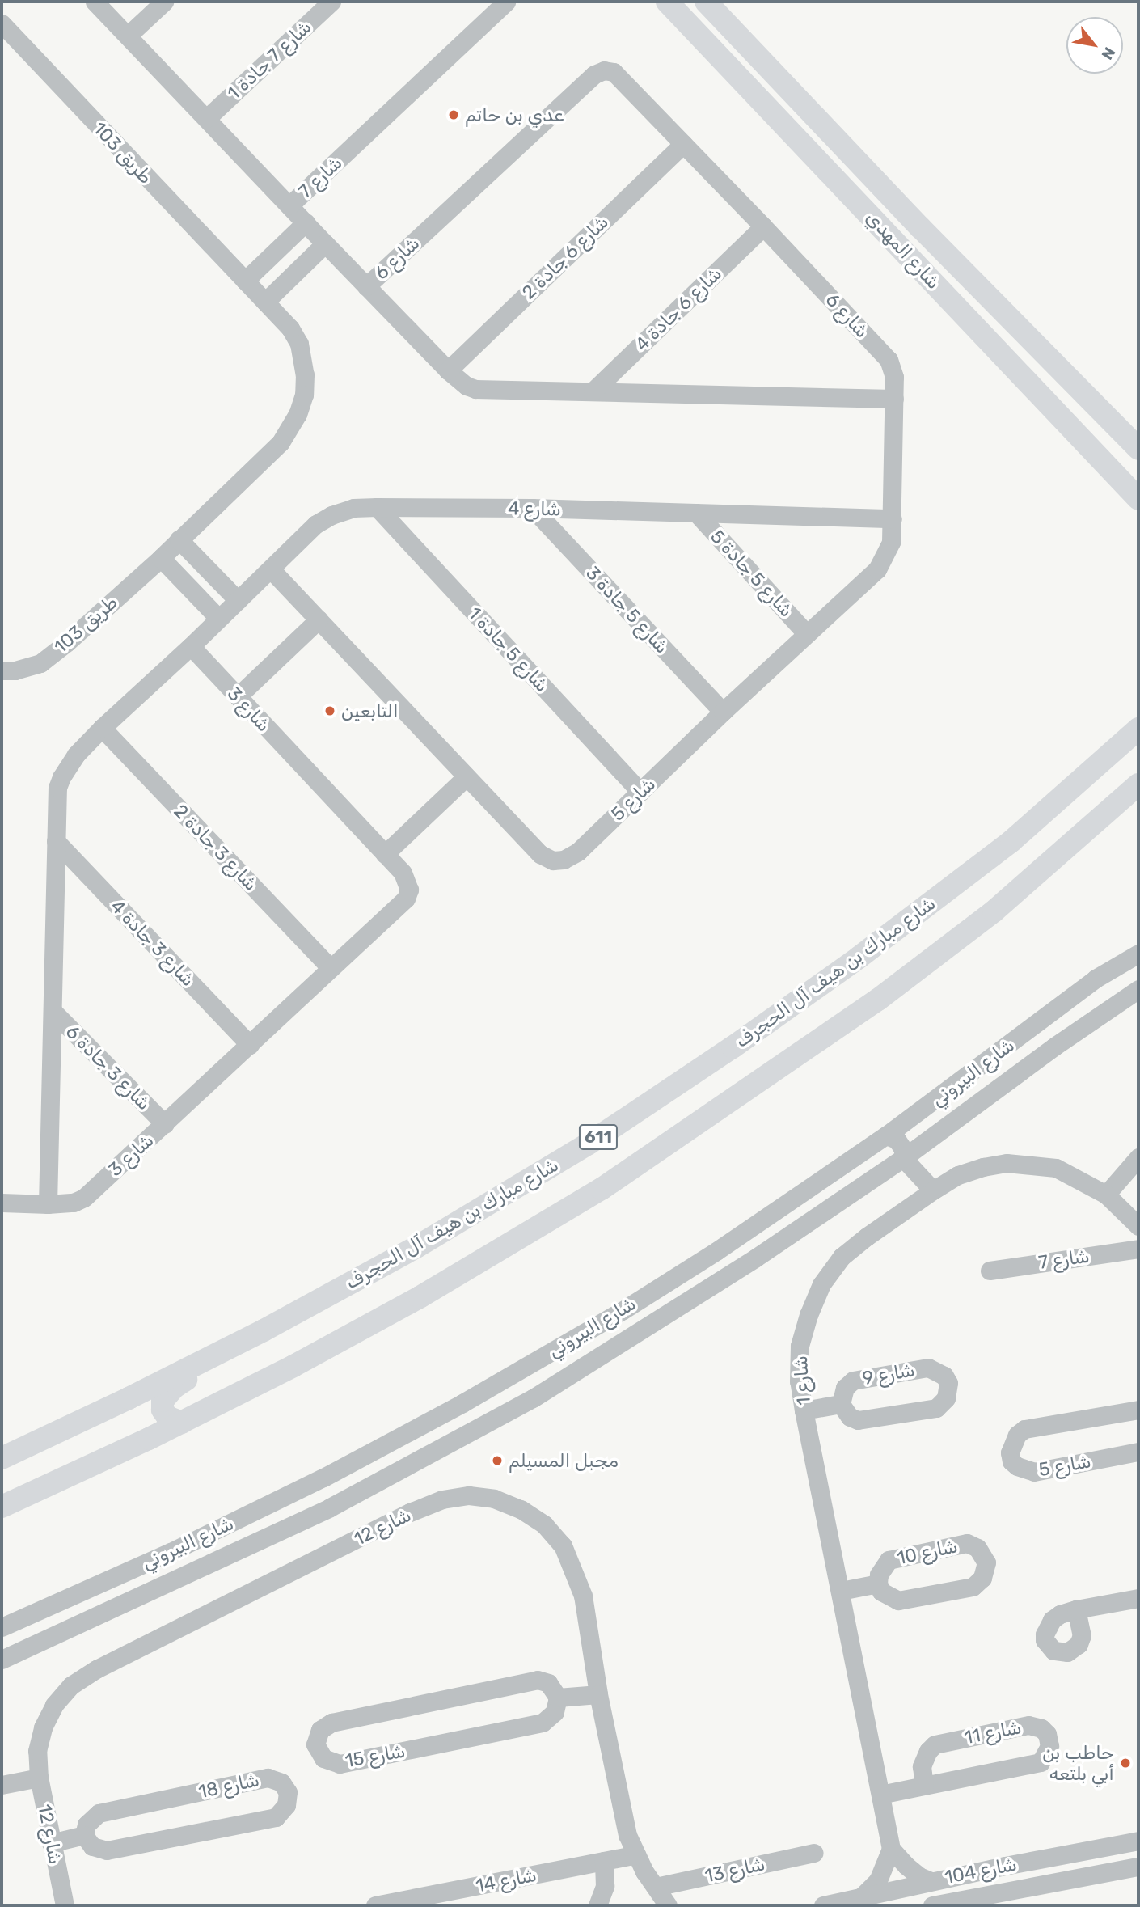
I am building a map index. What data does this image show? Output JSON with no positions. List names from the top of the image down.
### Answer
{
  "streets": {
    "main road": ["شارع المهدي", "شارع مبارك بن هيف آل الحجرف", "611"],
    "street": [
      "شارع 7 جادة 1",
      "طريق 103",
      "شارع 7",
      "شارع 6 جادة 2",
      "شارع 6",
      "شارع 6 جادة 4",
      "شارع 4",
      "شارع 5 جادة 5",
      "شارع 5 جادة 3",
      "شارع 5 جادة 1",
      "شارع 3",
      "شارع 5",
      "شارع 3 جادة 2",
      "شارع 3 جادة 4",
      "شارع 3 جادة 6",
      "شارع البيروني",
      "شارع 9",
      "شارع 1",
      "شارع 12",
      "شارع 10",
      "شارع 11",
      "شارع 15",
      "شارع 18",
      "شارع 13",
      "شارع 104",
      "شارع 14"
    ]
  },
  "crossings": [
    ["شارع 7 جادة 1", "شارع 7"],
    ["شارع 7", "شارع 6"],
    ["شارع 6 جادة 2", "شارع 6"],
    ["شارع 6", "شارع 6 جادة 4"],
    ["شارع 6", "شارع 5"],
    ["شارع 4", "شارع 5 جادة 5"],
    ["شارع 4", "شارع 5 جادة 3"],
    ["شارع 4", "شارع 5 جادة 1"],
    ["شارع 4", "شارع 5"],
    ["شارع 5 جادة 5", "شارع 5"],
    ["شارع 5 جادة 3", "شارع 5"],
    ["شارع 5 جادة 1", "شارع 5"],
    ["شارع 3", "شارع 3 جادة 2"],
    ["شارع 3", "شارع 3 جادة 4"],
    ["شارع 3", "شارع 3 جادة 6"],
    ["شارع 1", "شارع 10"],
    ["شارع 1", "شارع 11"],
    ["شارع 12", "شارع 13"],
    ["شارع 12", "شارع 14"]
  ],
  "places": [
    "عدي بن حاتم",
    "التابعين",
    "مجبل المسيلم",
    "حاطب بن أبي بلتعه"
  ],
  "north": "bottom right"
}
